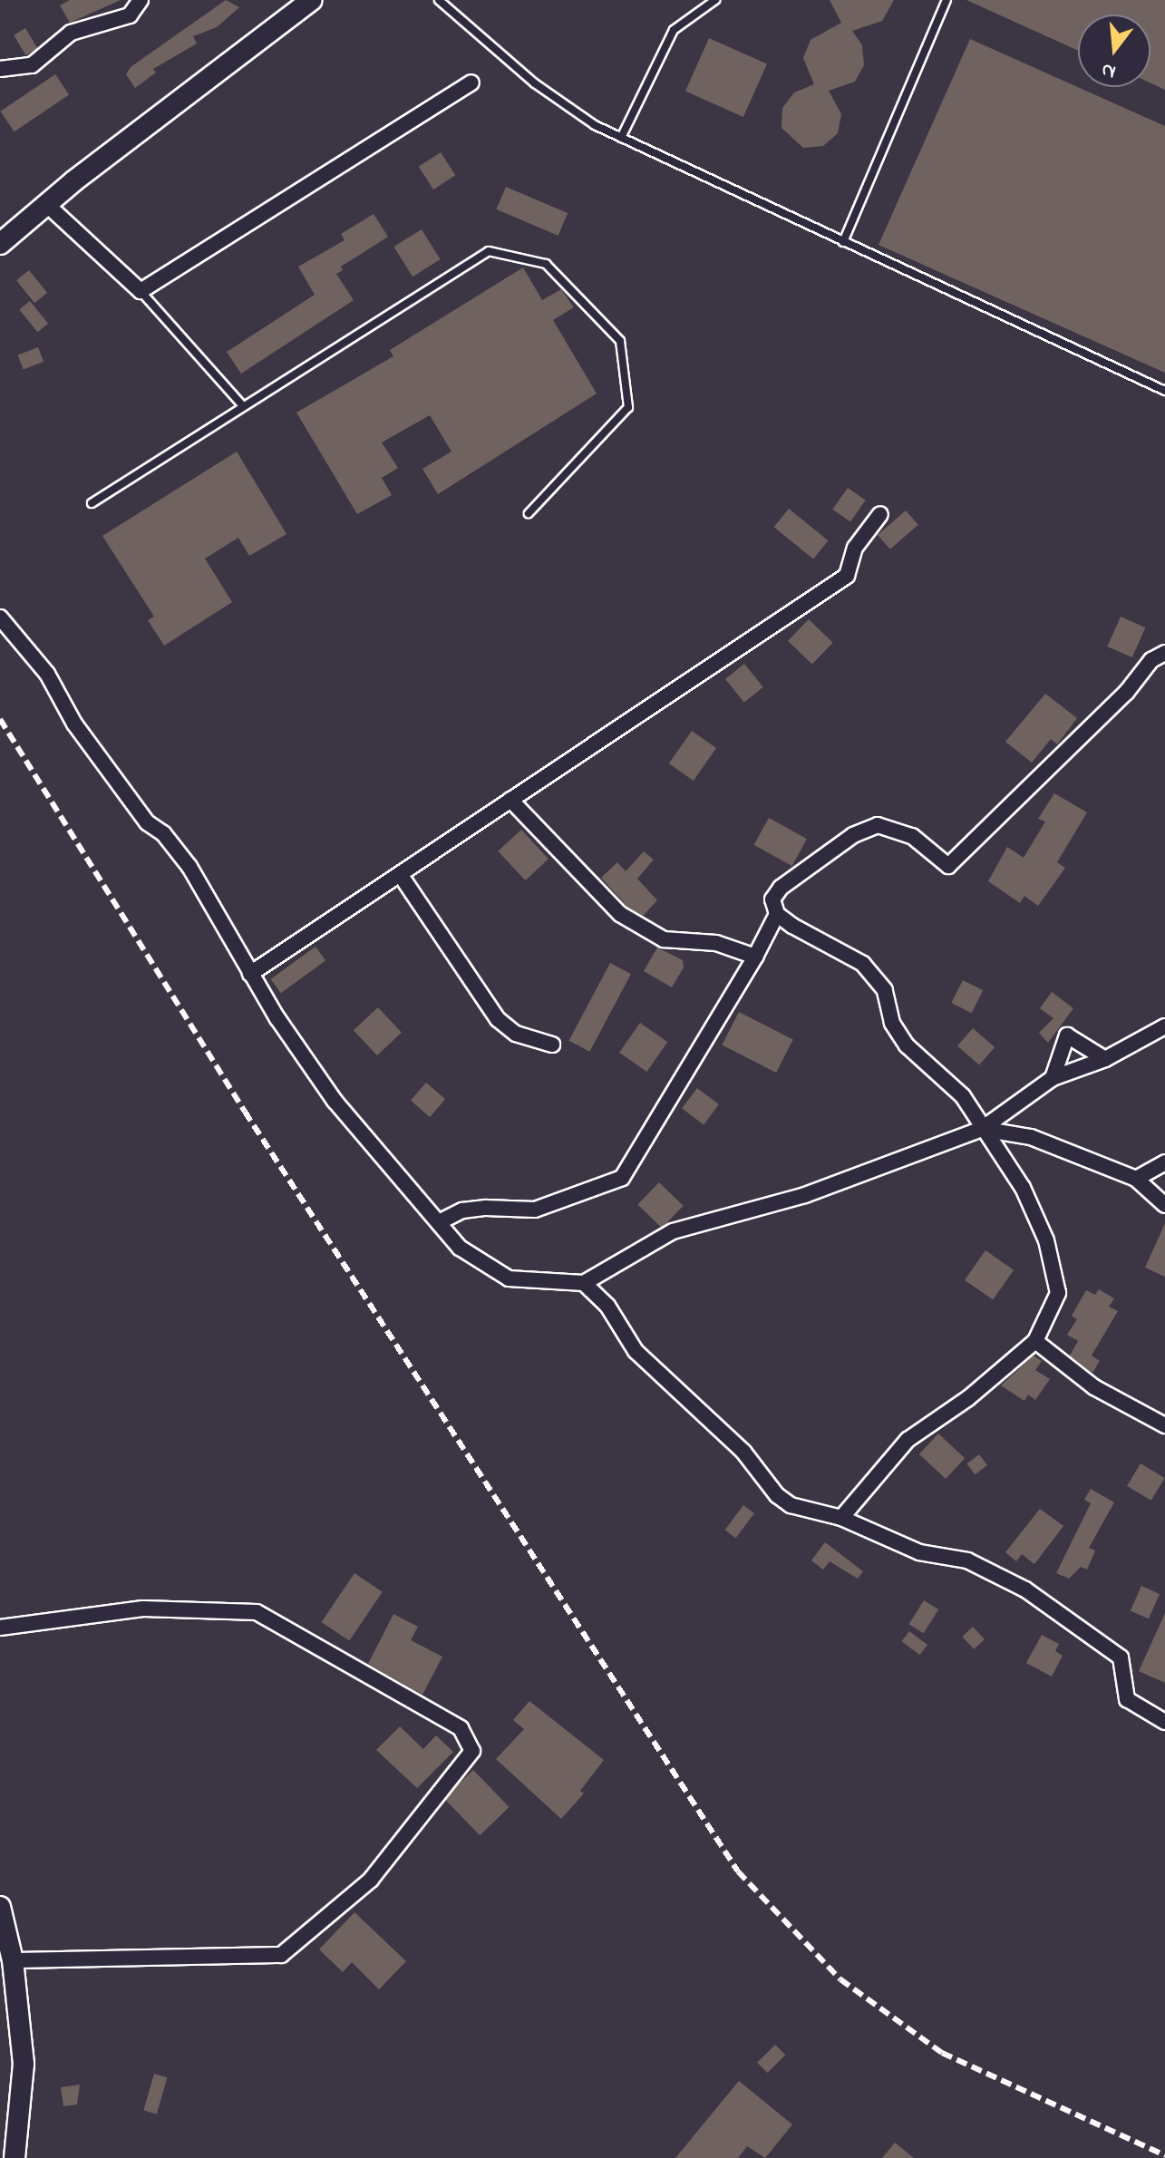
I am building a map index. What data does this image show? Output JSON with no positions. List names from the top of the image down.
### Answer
{
  "north": "bottom"
}
